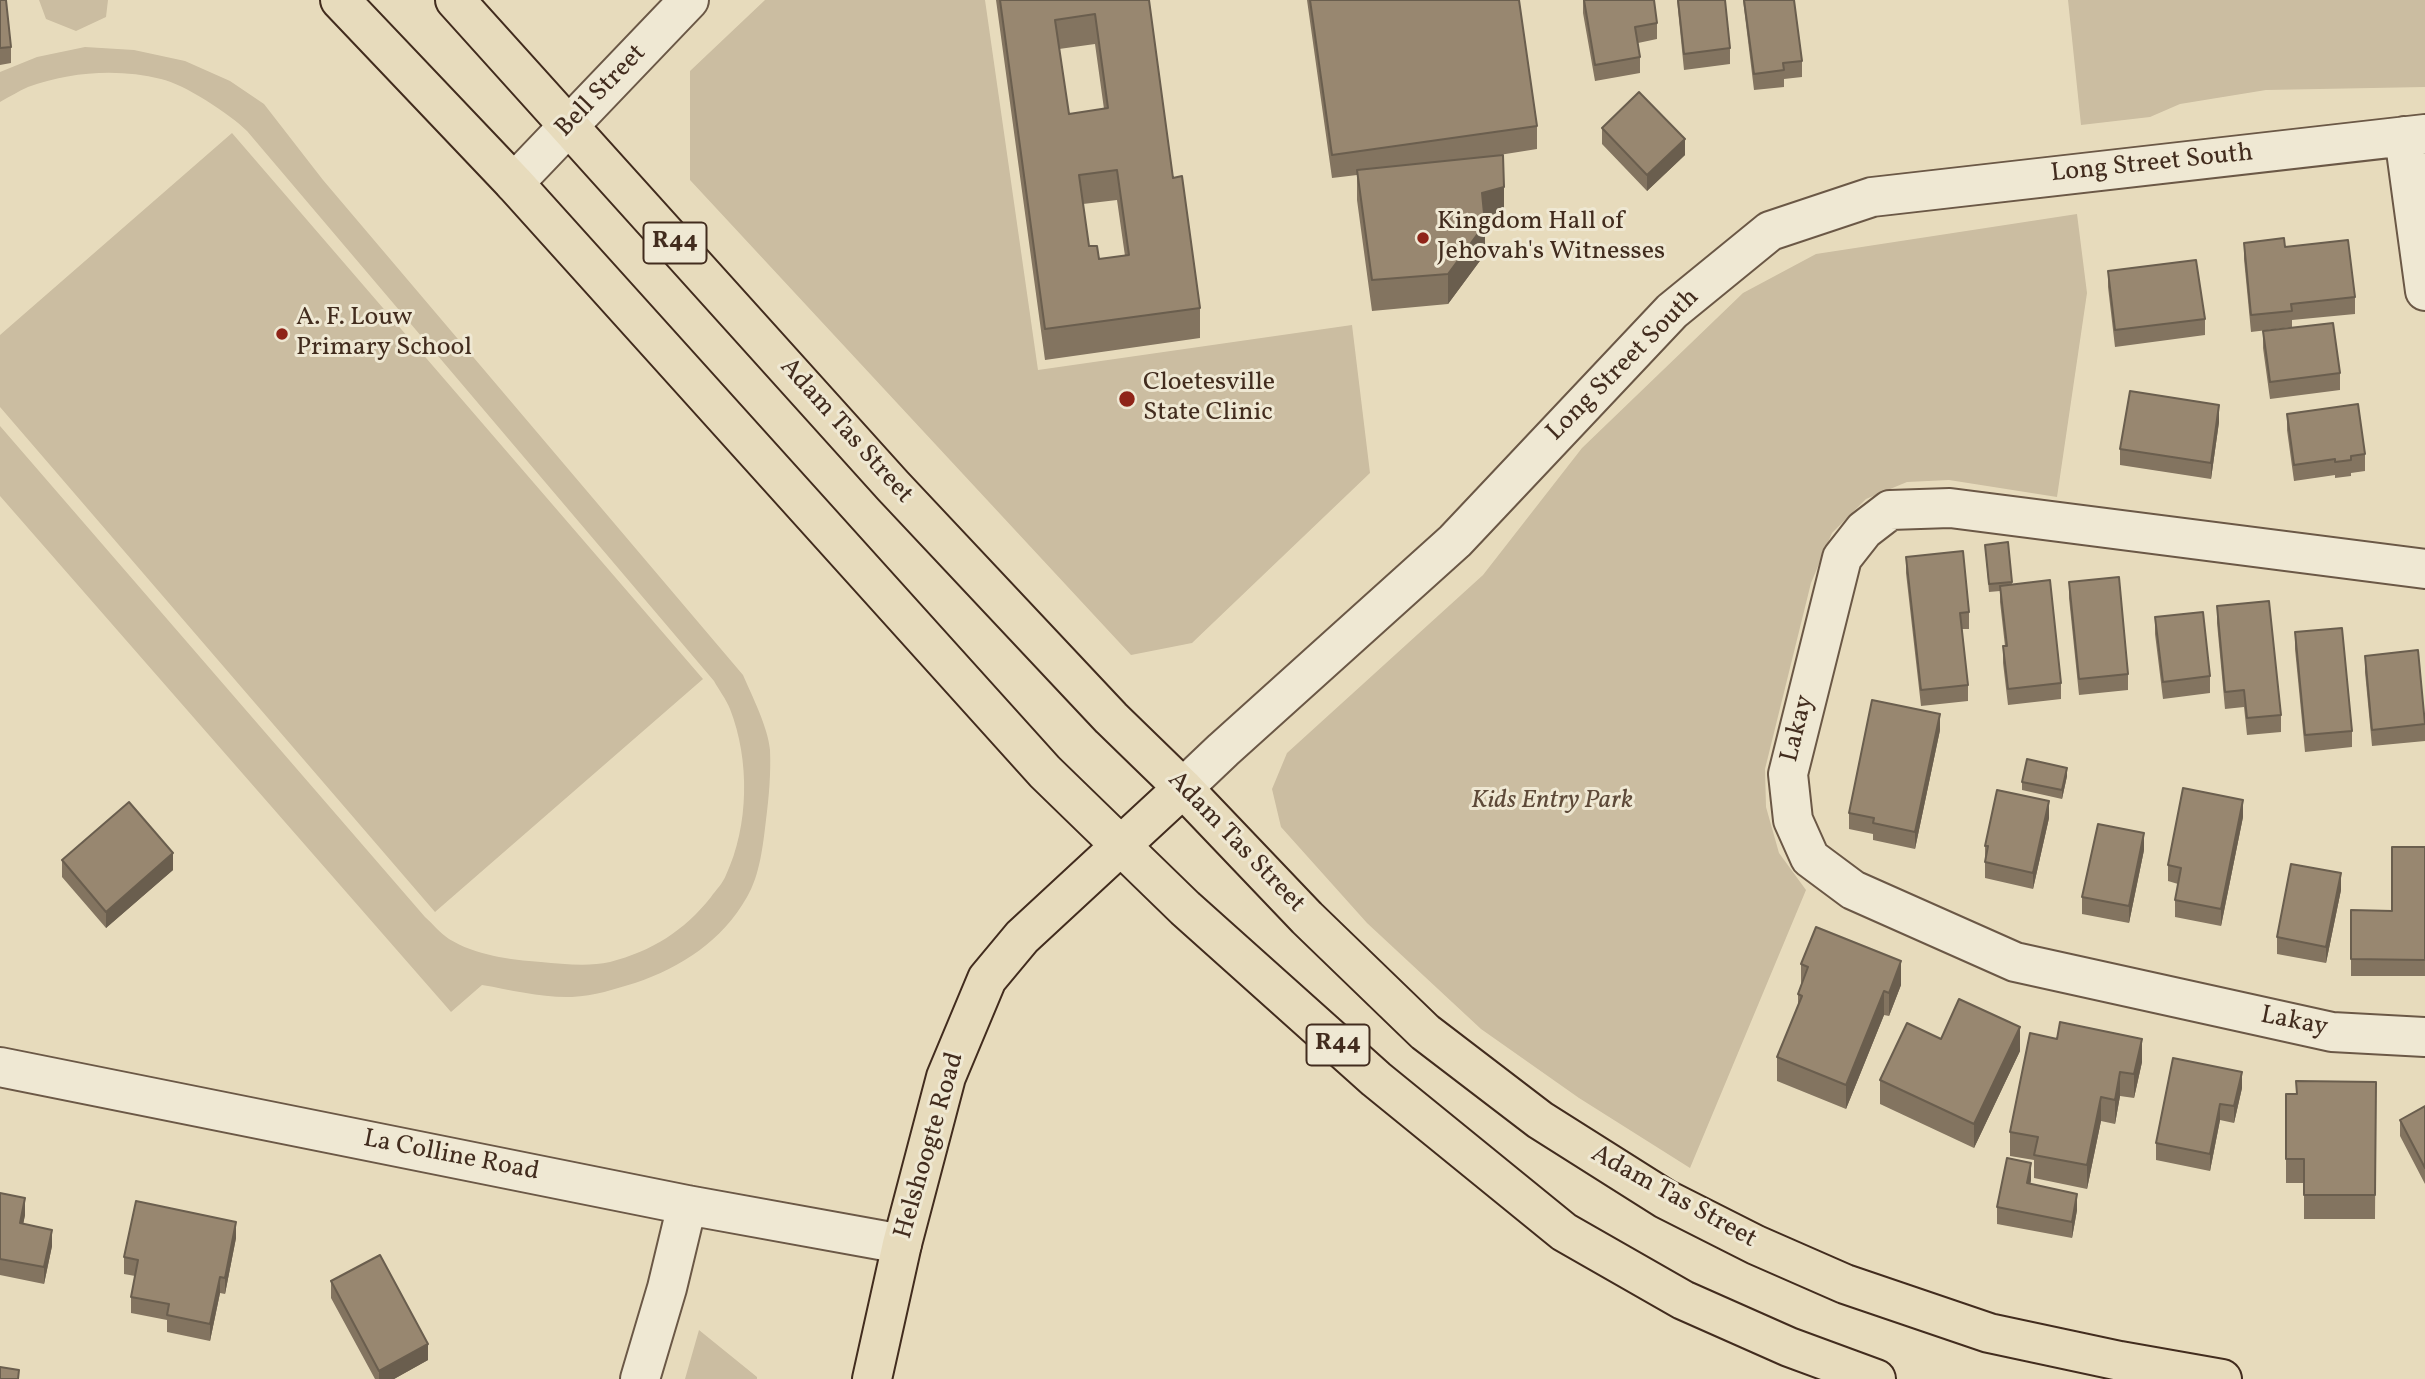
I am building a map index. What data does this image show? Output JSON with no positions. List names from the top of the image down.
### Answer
{
  "streets": {
    "main road": ["R44", "Adam Tas Street", "Helshoogte Road"],
    "street": [
      "Bell Street",
      "Long Street South",
      "Lakay",
      "La Colline Road"
    ]
  },
  "crossings": [
    ["Bell Street", "R44"],
    ["Bell Street", "Adam Tas Street"],
    ["Long Street South", "Adam Tas Street"],
    ["Long Street South", "Helshoogte Road"],
    ["R44", "Helshoogte Road"],
    ["Adam Tas Street", "Helshoogte Road"],
    ["Helshoogte Road", "La Colline Road"]
  ],
  "parks": ["Kids Entry Park"],
  "places": ["Kingdom Hall of Jehovah's Witnesses", "A. F. Louw Primary School", "Cloetesville State Clinic"]
}
